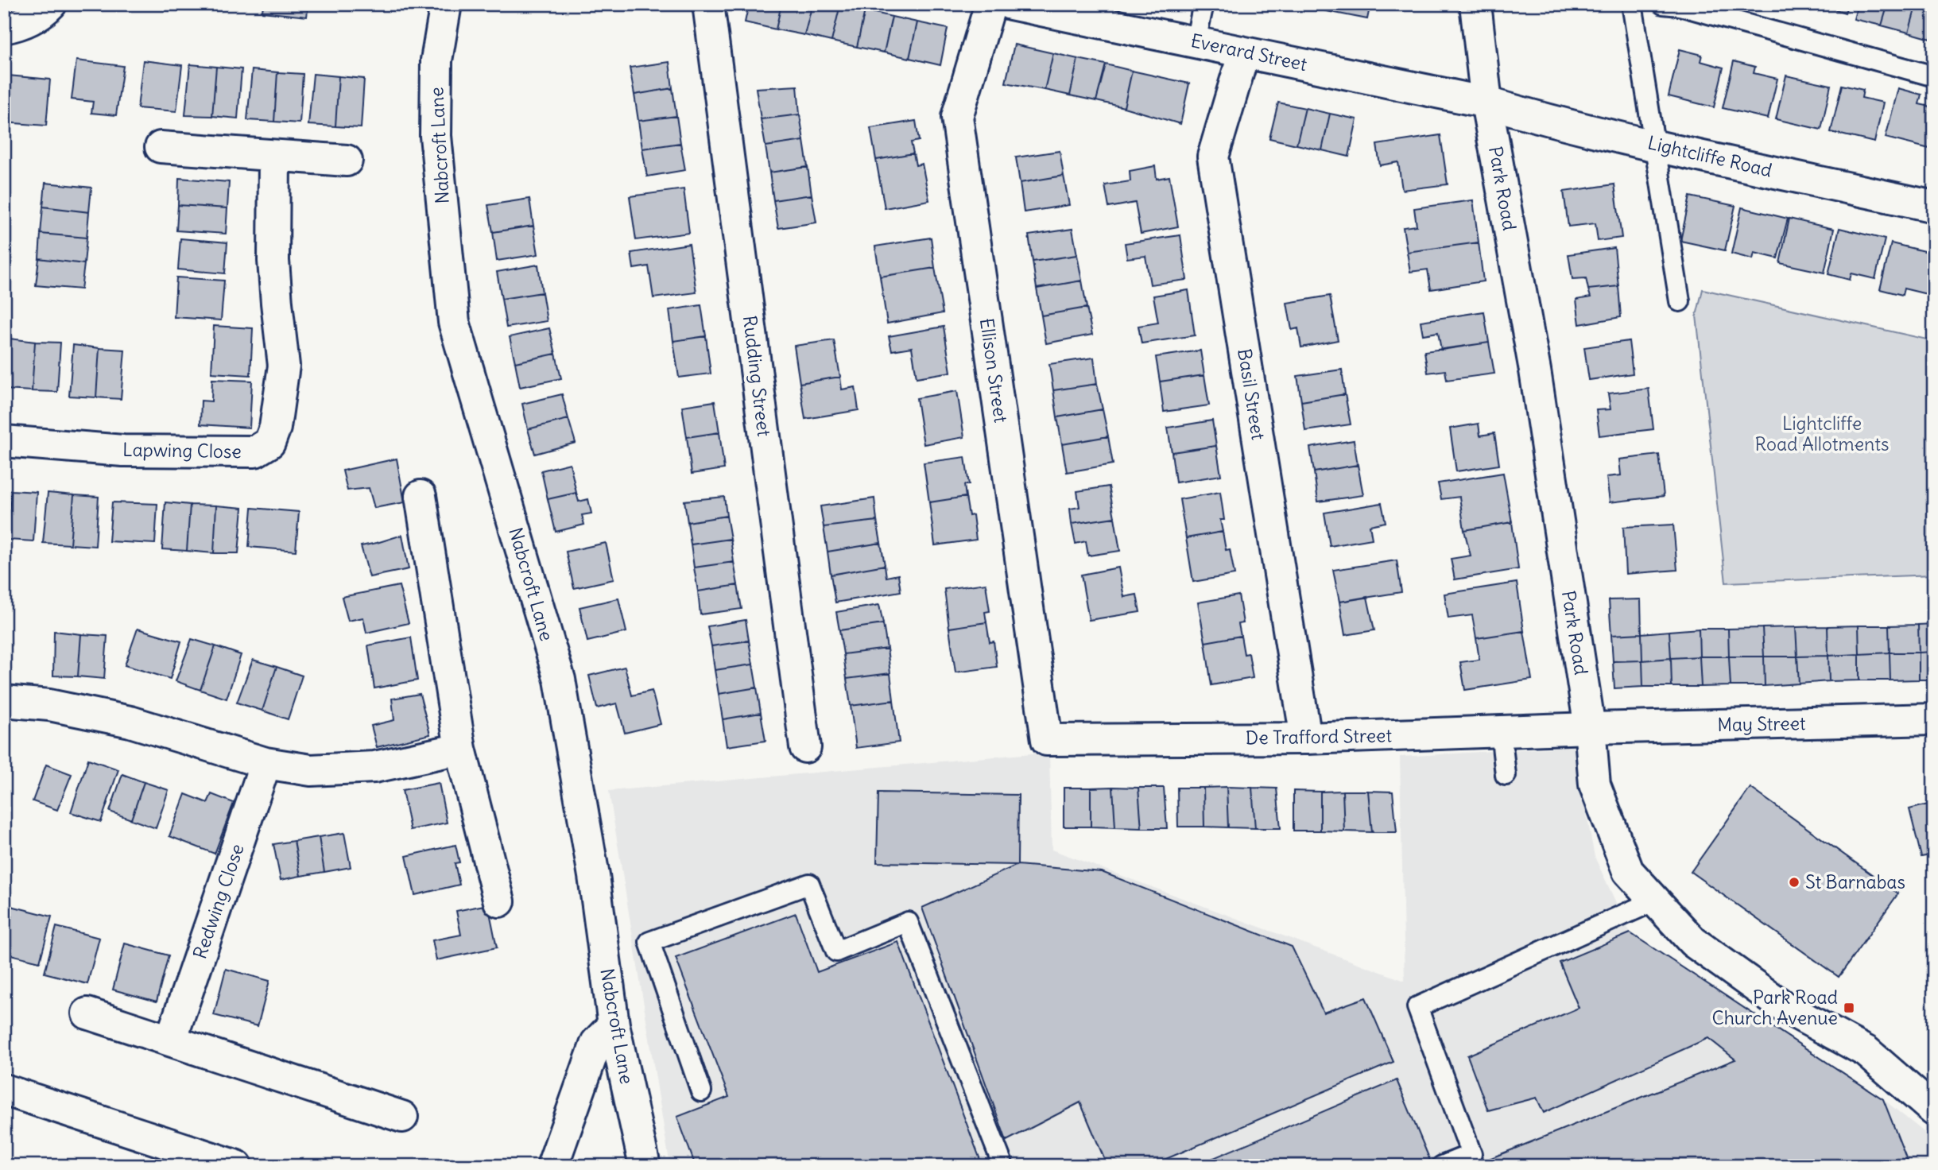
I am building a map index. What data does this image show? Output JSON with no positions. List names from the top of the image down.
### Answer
{
  "streets": {
    "street": [
      "Everard Street",
      "Nabcroft Lane",
      "Lightcliffe Road",
      "Park Road",
      "Ellison Street",
      "Rudding Street",
      "Basil Street",
      "Lapwing Close",
      "May Street",
      "De Trafford Street",
      "Redwing Close"
    ]
  },
  "crossings": [
    ["Everard Street", "Lightcliffe Road"],
    ["Everard Street", "Park Road"],
    ["Everard Street", "Basil Street"],
    ["Lightcliffe Road", "Park Road"],
    ["Park Road", "May Street"],
    ["Park Road", "De Trafford Street"],
    ["Ellison Street", "De Trafford Street"],
    ["Basil Street", "De Trafford Street"],
    ["May Street", "De Trafford Street"]
  ],
  "parks": ["Lightcliffe Road Allotments"],
  "places": {
    "other": ["St Barnabas"],
    "transit": ["Park Road Church Avenue"]
  }
}
